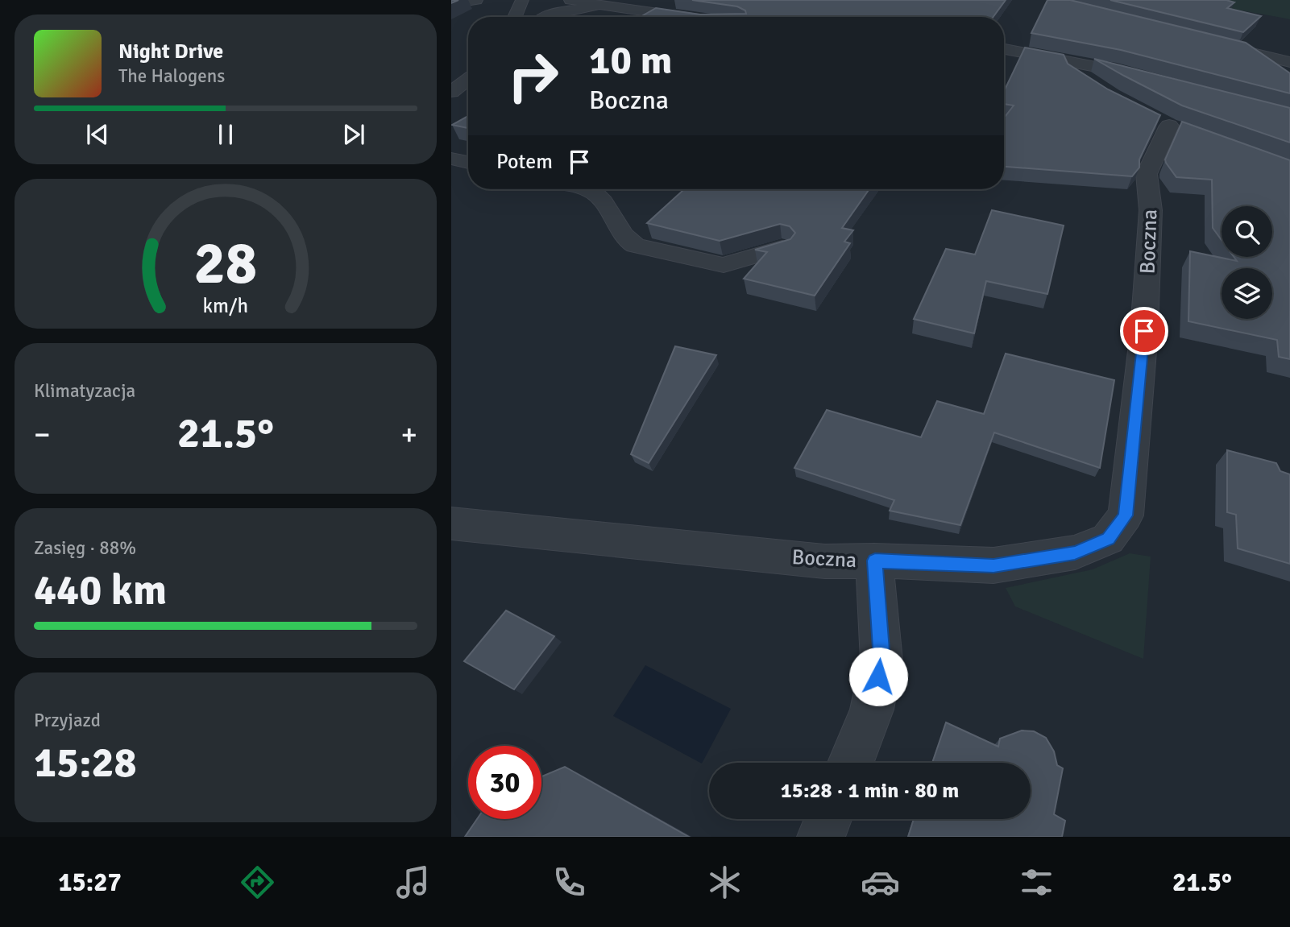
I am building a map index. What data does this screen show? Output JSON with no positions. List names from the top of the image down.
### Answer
{
  "streets": {
    "street": ["Boczna"]
  },
  "page": {
    "turn": ["10 m", "Boczna"],
    "song": ["Night Drive", "The Halogens"],
    "then": "Potem",
    "tile": [
      "Klimatyzacja",
      ["Zasięg · 88%", "440 km"],
      ["Przyjazd", "15:28"]
    ],
    "heat": ["−", "21.5°", "+"],
    "limit": "30",
    "trip": "15:28 · 1 min · 80 m",
    "tabs": ["15:27", "21.5°"],
    "gauge": ["28", "km/h"]
  }
}
